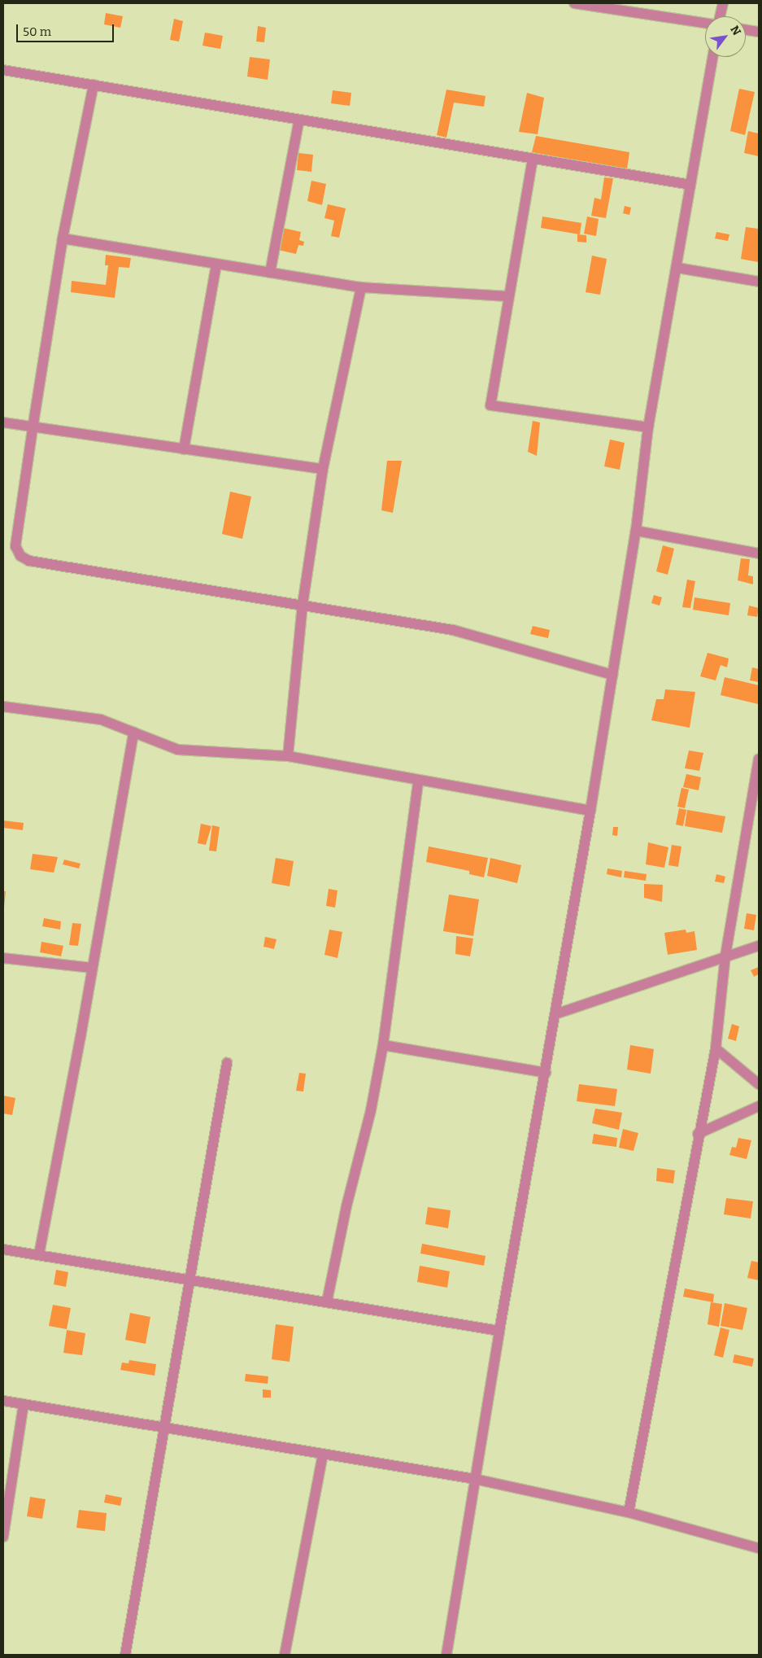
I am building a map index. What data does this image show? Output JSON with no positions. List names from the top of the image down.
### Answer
{
  "scale_bar": "50 m",
  "north": "top right"
}
